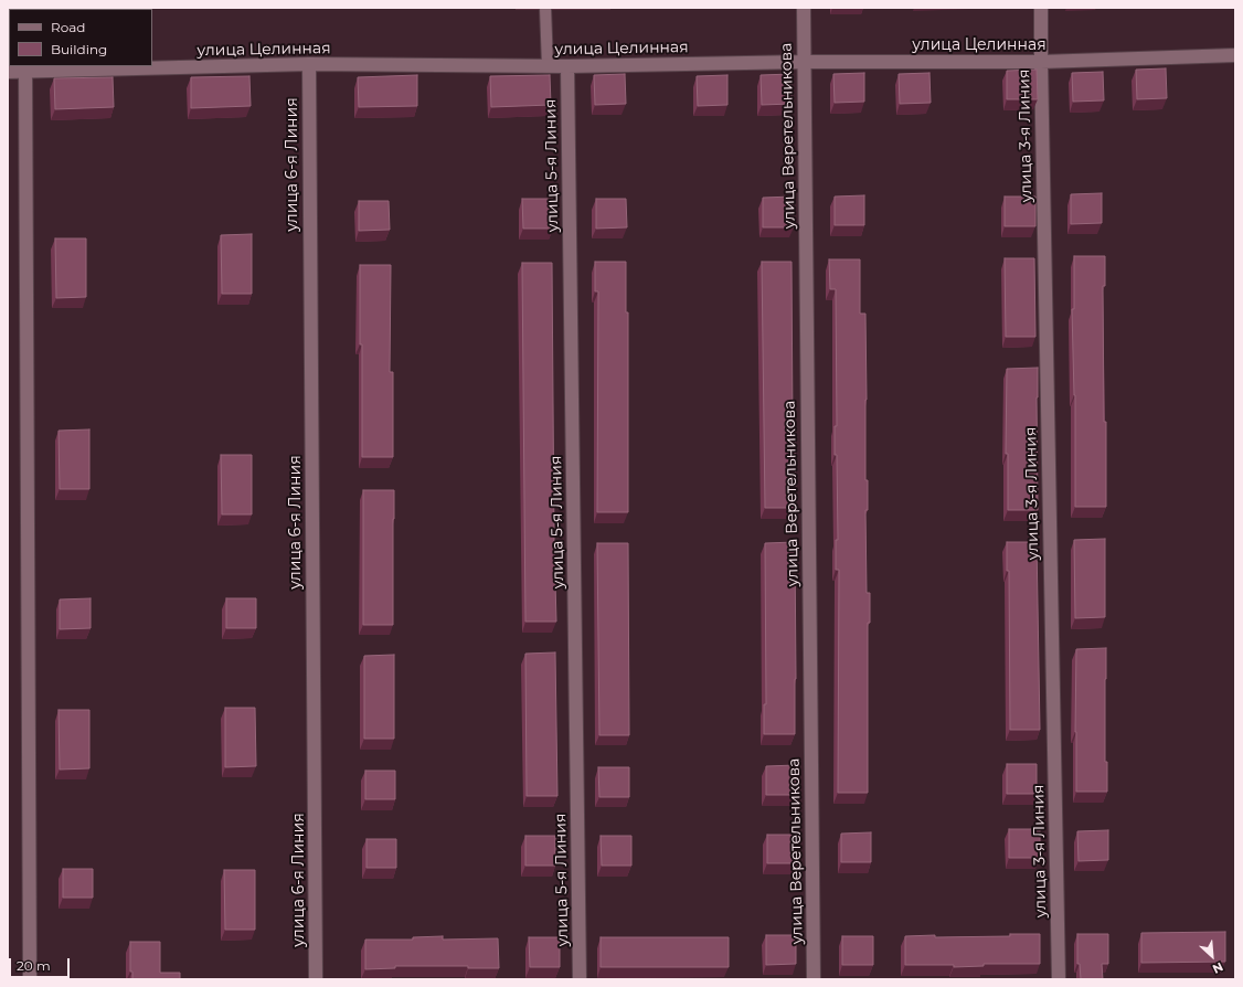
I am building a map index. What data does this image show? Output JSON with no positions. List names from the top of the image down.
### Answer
{
  "streets": {
    "street": [
      "улица Целинная",
      "улица Веретельникова",
      "улица 3-я Линия",
      "улица 6-я Линия",
      "улица 5-я Линия"
    ]
  },
  "crossings": [
    ["улица Целинная", "улица Веретельникова"],
    ["улица Целинная", "улица 3-я Линия"],
    ["улица Целинная", "улица 6-я Линия"],
    ["улица Целинная", "улица 5-я Линия"]
  ],
  "legend": ["Road", "Building"],
  "scale_bar": "20 m",
  "north": "bottom right"
}
